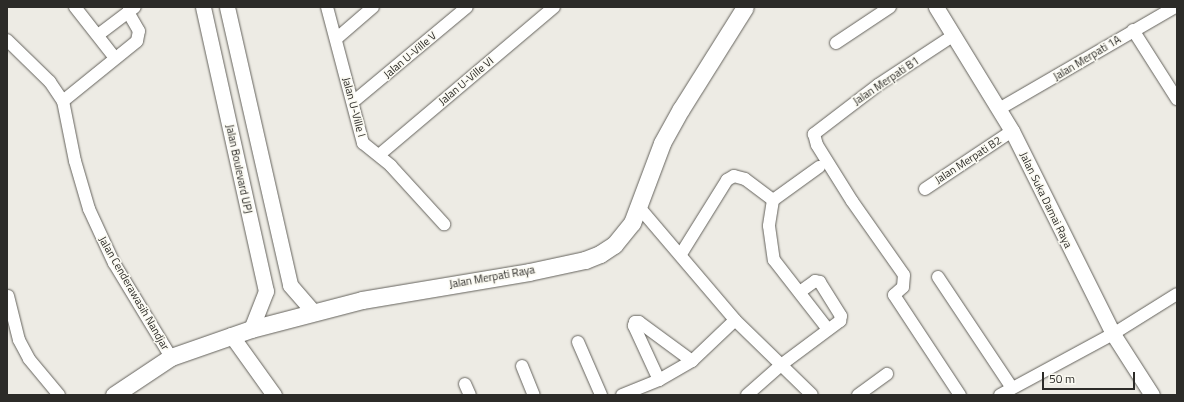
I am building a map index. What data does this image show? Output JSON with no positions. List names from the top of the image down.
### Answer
{
  "streets": {
    "main road": ["Jalan Merpati Raya"],
    "street": [
      "Jalan U-Ville V",
      "Jalan Merpati 1A",
      "Jalan U-Ville VI",
      "Jalan Merpati B1",
      "Jalan U-Ville I",
      "Jalan Merpati B2",
      "Jalan Boulevard UPJ",
      "Jalan Suka Damai Raya",
      "Jalan Cenderawasih Nandjar"
    ]
  },
  "crossings": [
    ["Jalan U-Ville V", "Jalan U-Ville I"],
    ["Jalan Merpati 1A", "Jalan Suka Damai Raya"],
    ["Jalan U-Ville VI", "Jalan U-Ville I"],
    ["Jalan Merpati B1", "Jalan Suka Damai Raya"],
    ["Jalan Merpati B2", "Jalan Suka Damai Raya"],
    ["Jalan Merpati Raya", "Jalan Cenderawasih Nandjar"]
  ],
  "scale_bar": "50 m"
}
